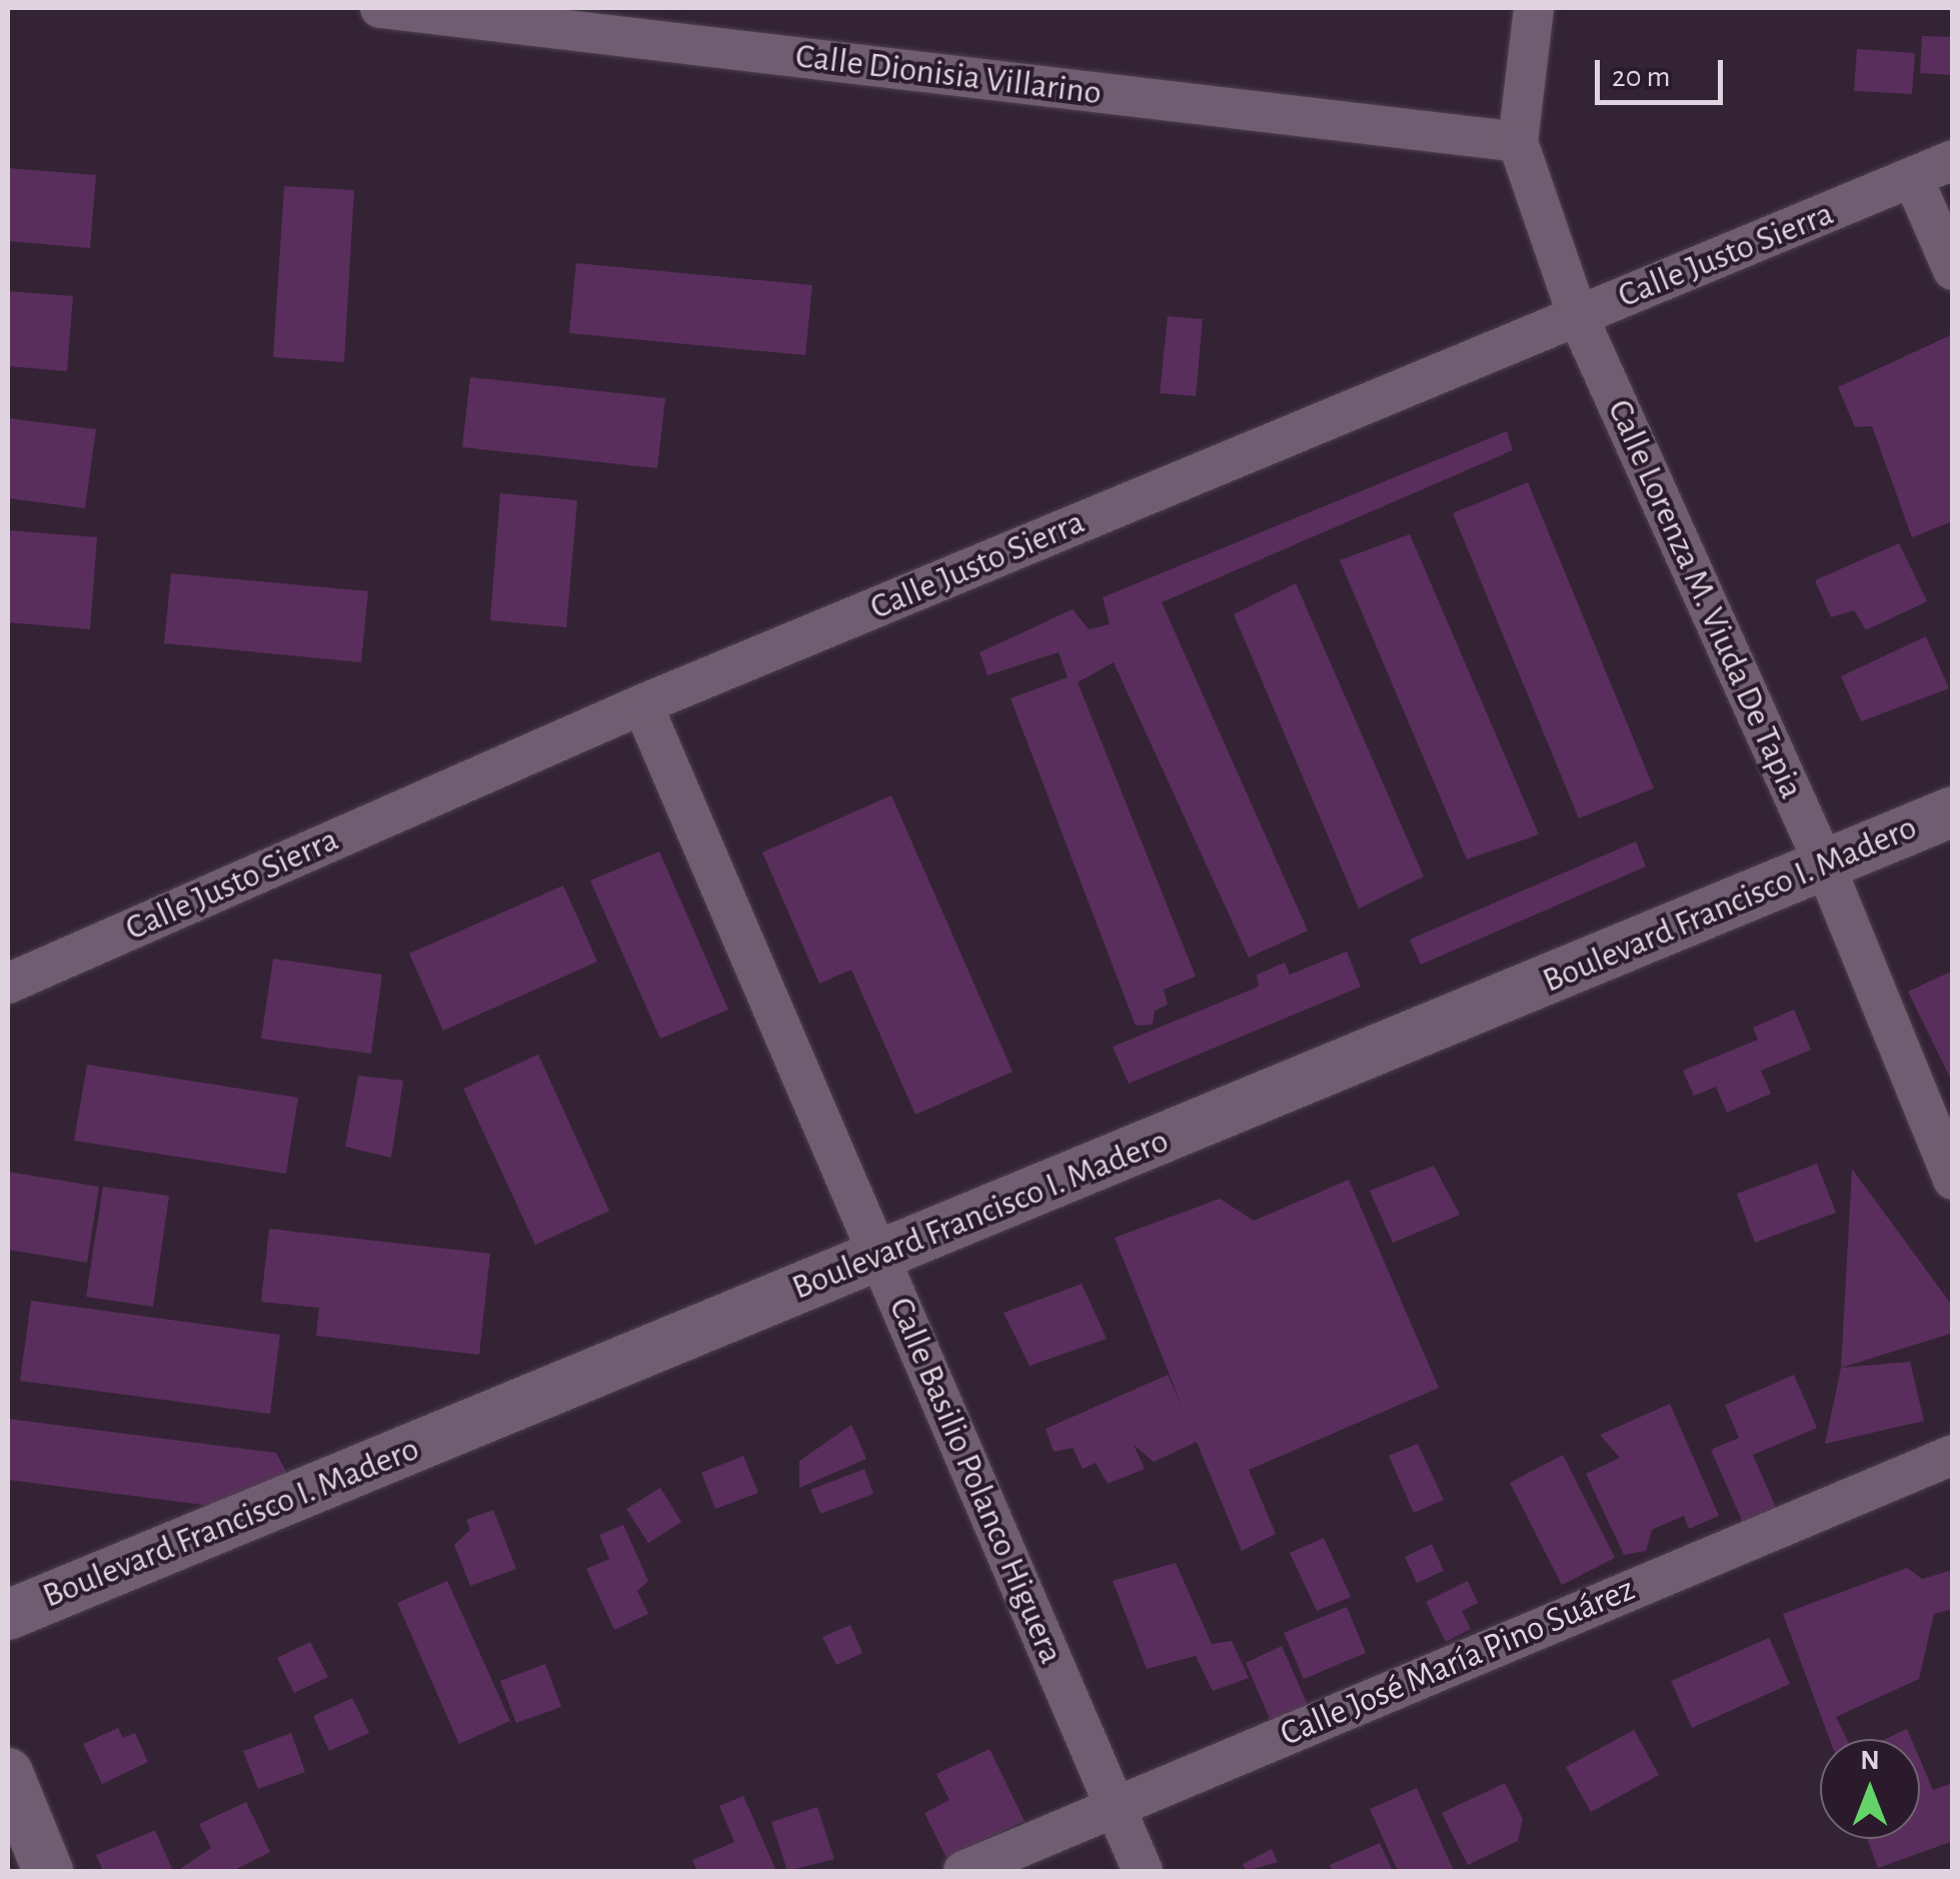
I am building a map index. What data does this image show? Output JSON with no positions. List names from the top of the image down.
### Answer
{
  "streets": {
    "street": [
      "Calle Dionisia Villarino",
      "Calle Justo Sierra",
      "Calle Lorenza M. Viuda De Tapia",
      "Boulevard Francisco I. Madero",
      "Calle Basilio Polanco Higuera",
      "Calle José María Pino Suárez"
    ]
  },
  "crossings": [
    ["Calle Dionisia Villarino", "Calle Lorenza M. Viuda De Tapia"],
    ["Calle Justo Sierra", "Calle Lorenza M. Viuda De Tapia"],
    ["Calle Justo Sierra", "Calle Basilio Polanco Higuera"],
    ["Calle Lorenza M. Viuda De Tapia", "Boulevard Francisco I. Madero"],
    ["Boulevard Francisco I. Madero", "Calle Basilio Polanco Higuera"],
    ["Calle Basilio Polanco Higuera", "Calle José María Pino Suárez"]
  ],
  "scale_bar": "20 m",
  "north": "top"
}
